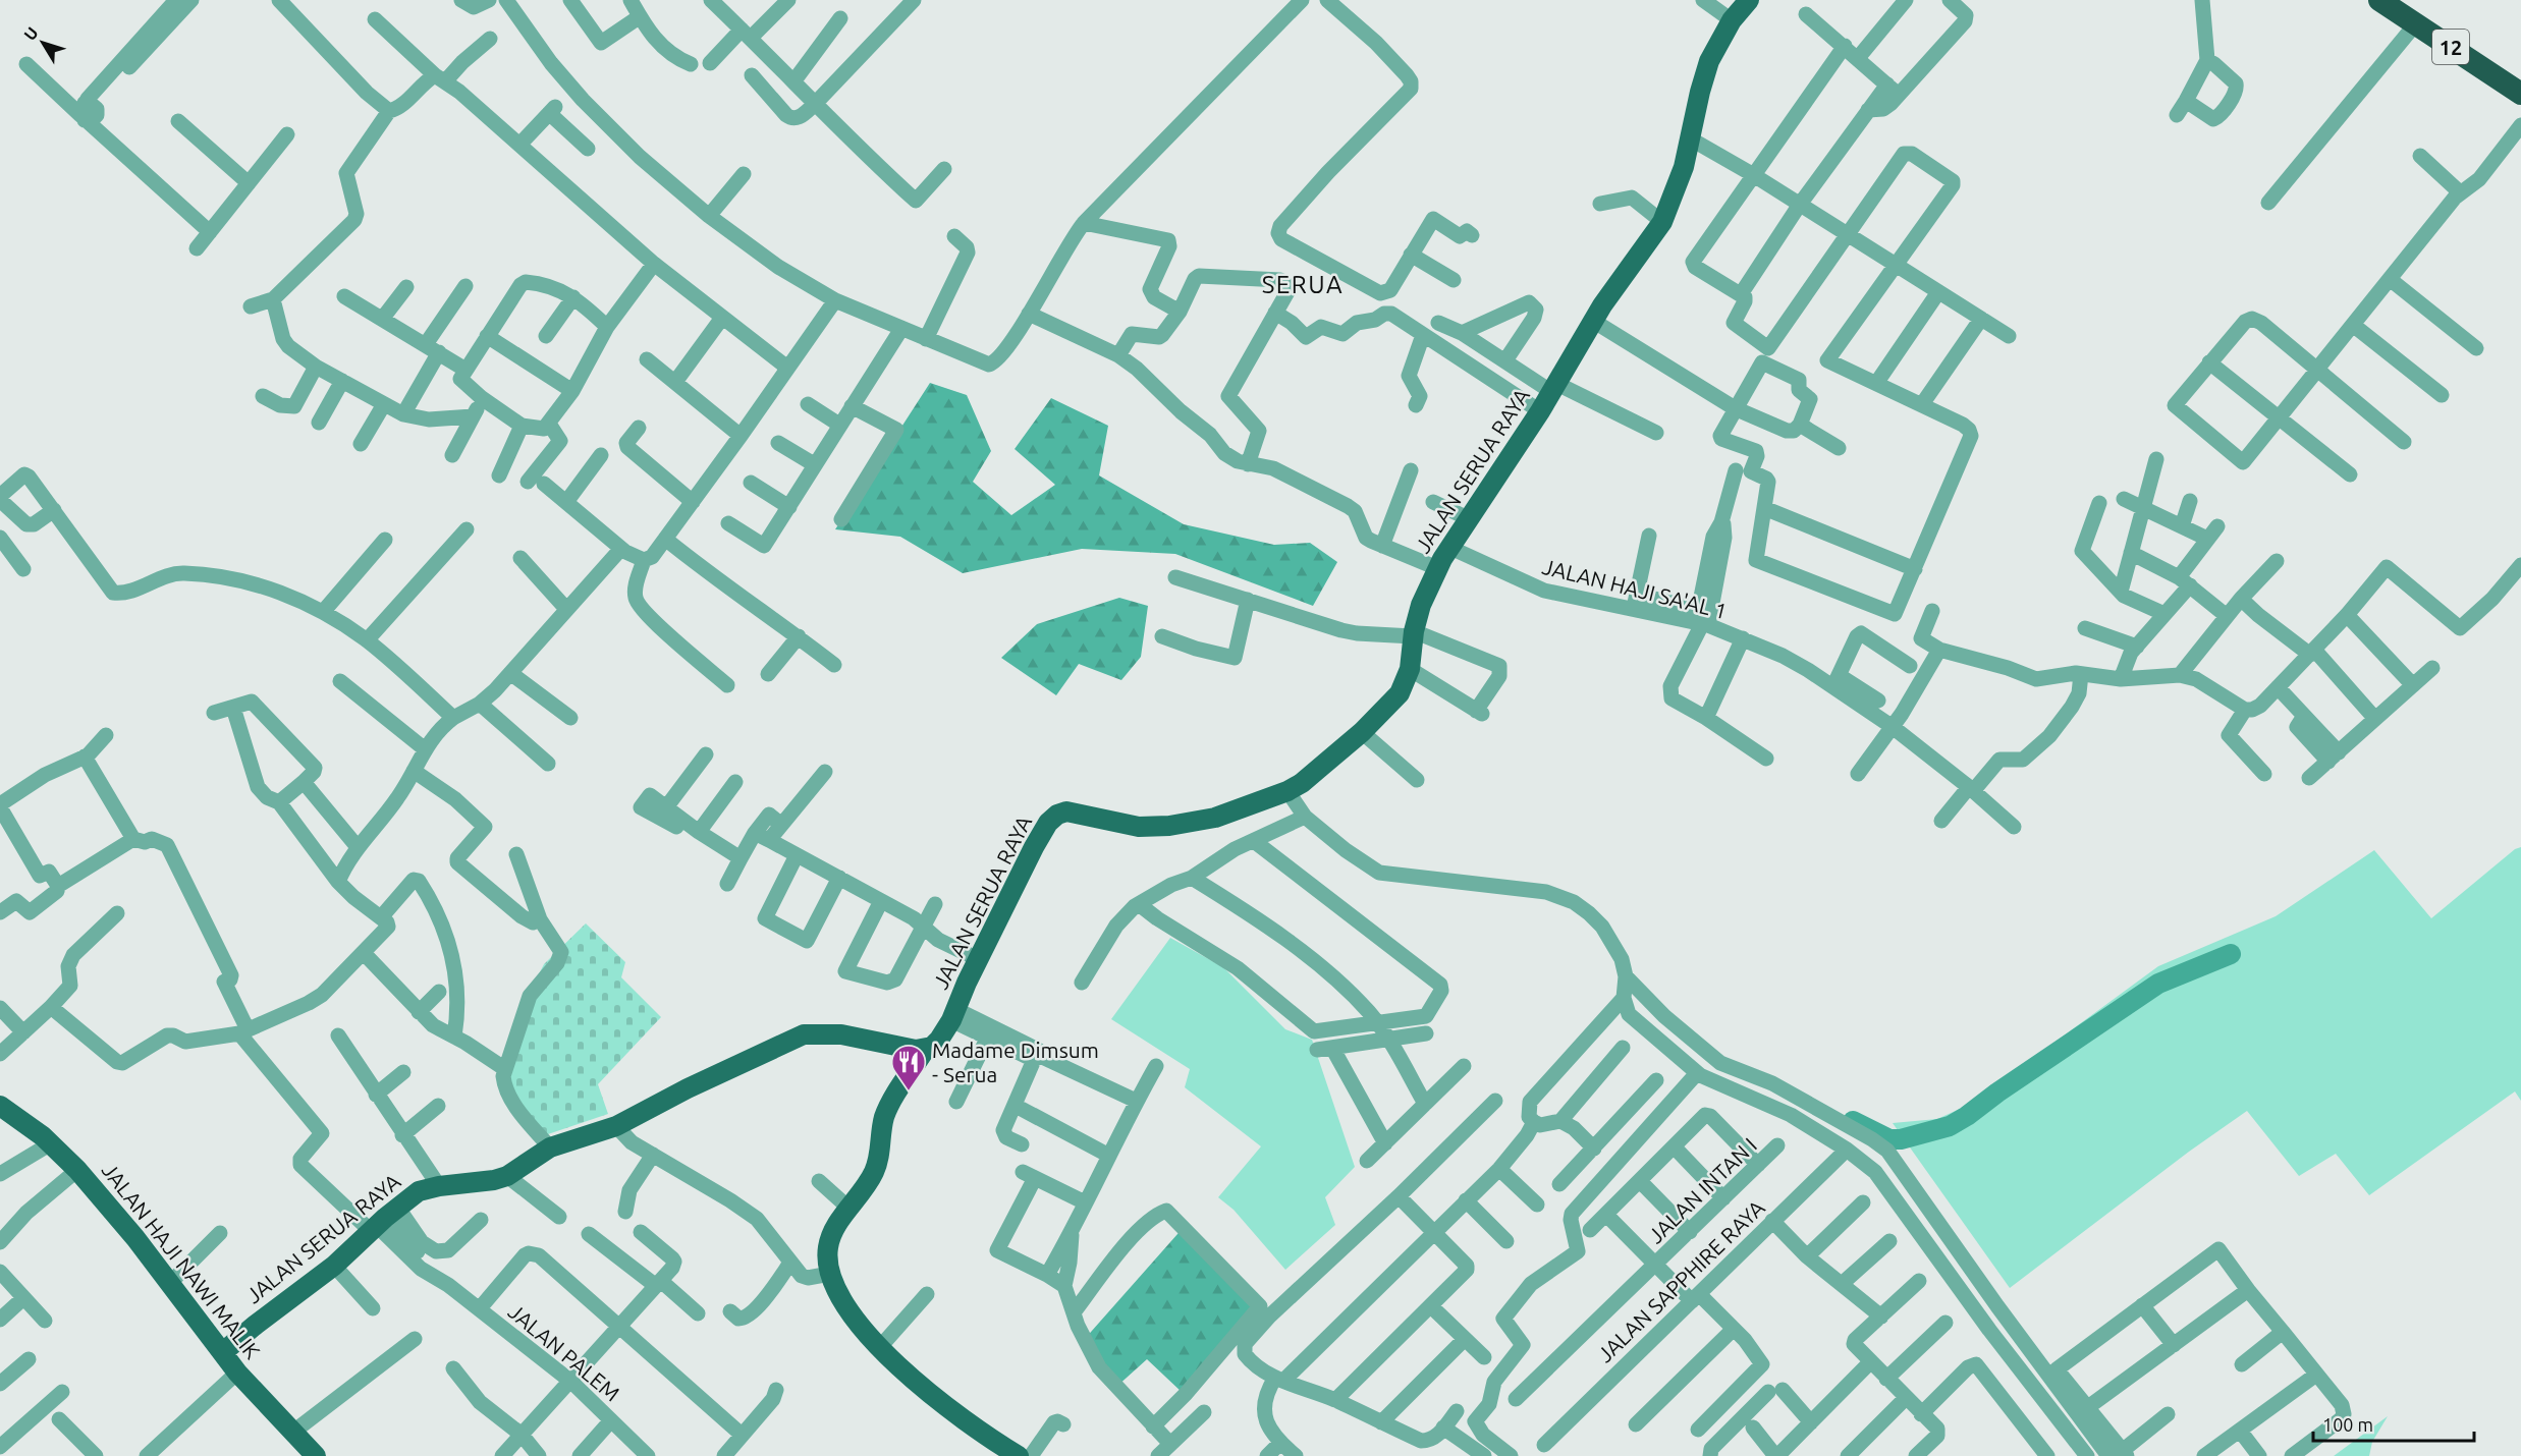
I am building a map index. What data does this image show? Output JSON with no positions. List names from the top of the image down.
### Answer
{
  "streets": {
    "highway": ["12"],
    "main road": ["JALAN SERUA RAYA", "JALAN HAJI NAWI MALIK"],
    "street": [
      "JALAN HAJI SA'AL 1",
      "JALAN INTAN I",
      "JALAN SAPPHIRE RAYA",
      "JALAN PALEM"
    ]
  },
  "crossings": [
    ["JALAN SERUA RAYA", "JALAN HAJI SA'AL 1"],
    ["JALAN SERUA RAYA", "JALAN HAJI NAWI MALIK"],
    ["JALAN SERUA RAYA", "JALAN PALEM"]
  ],
  "districts": ["SERUA"],
  "places": {
    "restaurant": ["Madame Dimsum - Serua"]
  },
  "scale_bar": "100 m",
  "north": "top left"
}
